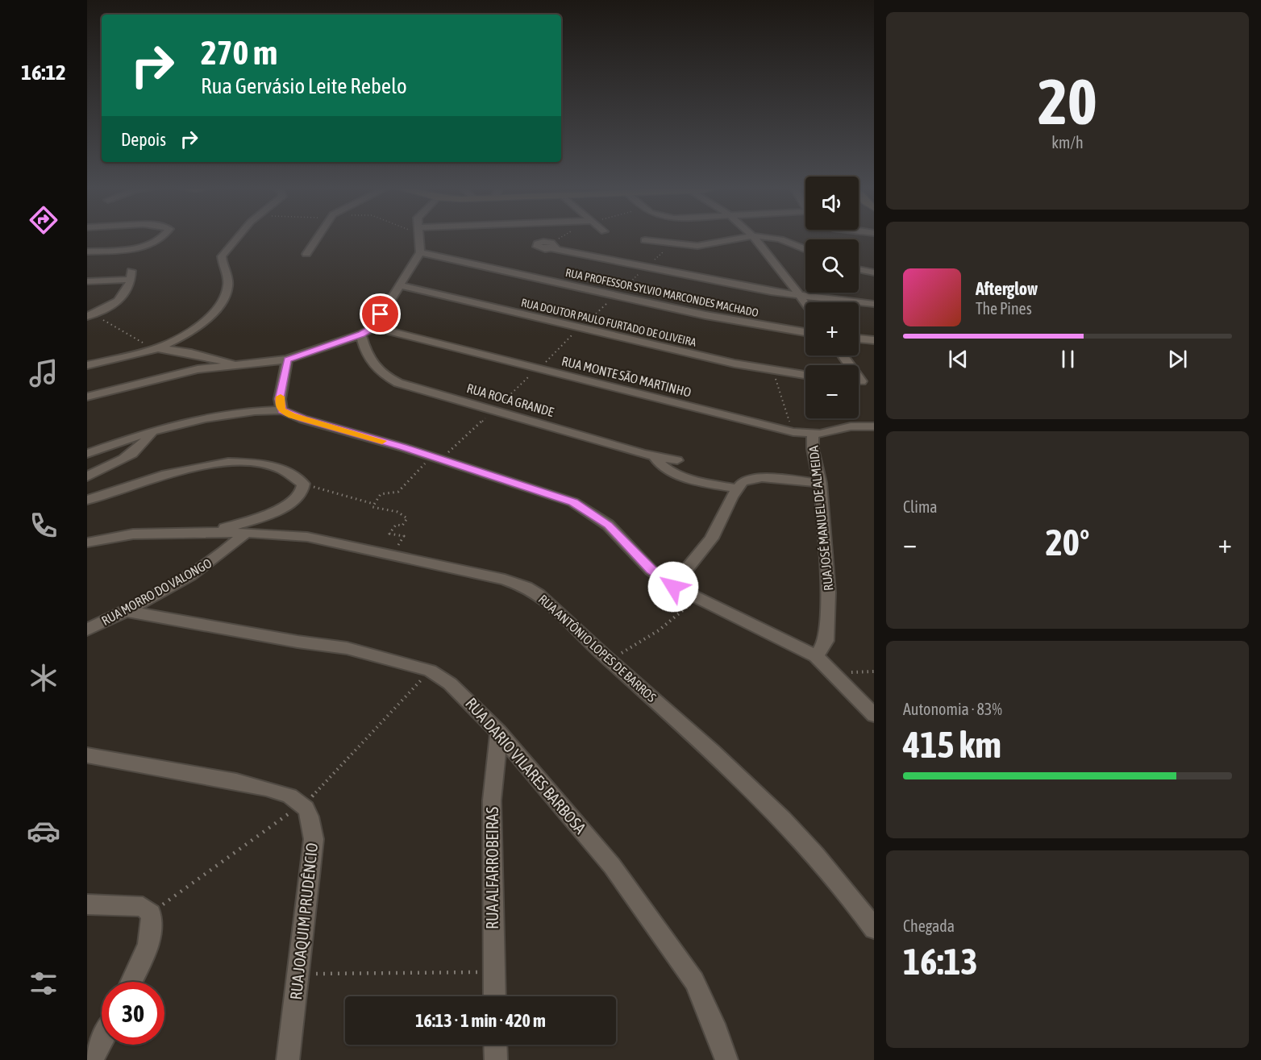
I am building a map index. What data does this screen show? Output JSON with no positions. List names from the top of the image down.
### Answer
{
  "streets": {
    "street": [
      "RUA PROFESSOR SYLVIO MARCONDES MACHADO",
      "RUA DOUTOR PAULO FURTADO DE OLIVEIRA",
      "RUA MONTE SÃO MARTINHO",
      "RUA ROCA GRANDE",
      "RUA JOSÉ MANUEL DE ALMEIDA",
      "RUA MORRO DO VALONGO",
      "RUA ANTÔNIO LOPES DE BARROS",
      "RUA DARIO VILARES BARBOSA",
      "RUA ALFARROBEIRAS",
      "RUA JOAQUIM PRUDÊNCIO"
    ]
  },
  "crossings": [
    ["RUA MONTE SÃO MARTINHO", "RUA JOSÉ MANUEL DE ALMEIDA"],
    ["RUA MORRO DO VALONGO", "RUA ANTÔNIO LOPES DE BARROS"],
    ["RUA MORRO DO VALONGO", "RUA DARIO VILARES BARBOSA"],
    ["RUA DARIO VILARES BARBOSA", "RUA ALFARROBEIRAS"]
  ],
  "page": {
    "tabs": "16:12",
    "tile": [
      ["20", "km/h"],
      "Clima",
      ["Autonomia · 83%", "415 km"],
      ["Chegada", "16:13"]
    ],
    "turn": ["270 m", "Rua Gervásio Leite Rebelo"],
    "then": "Depois",
    "map_buttons": ["+", "−"],
    "song": ["Afterglow", "The Pines"],
    "heat": ["−", "20°", "+"],
    "limit": "30",
    "trip": "16:13 · 1 min · 420 m"
  }
}
